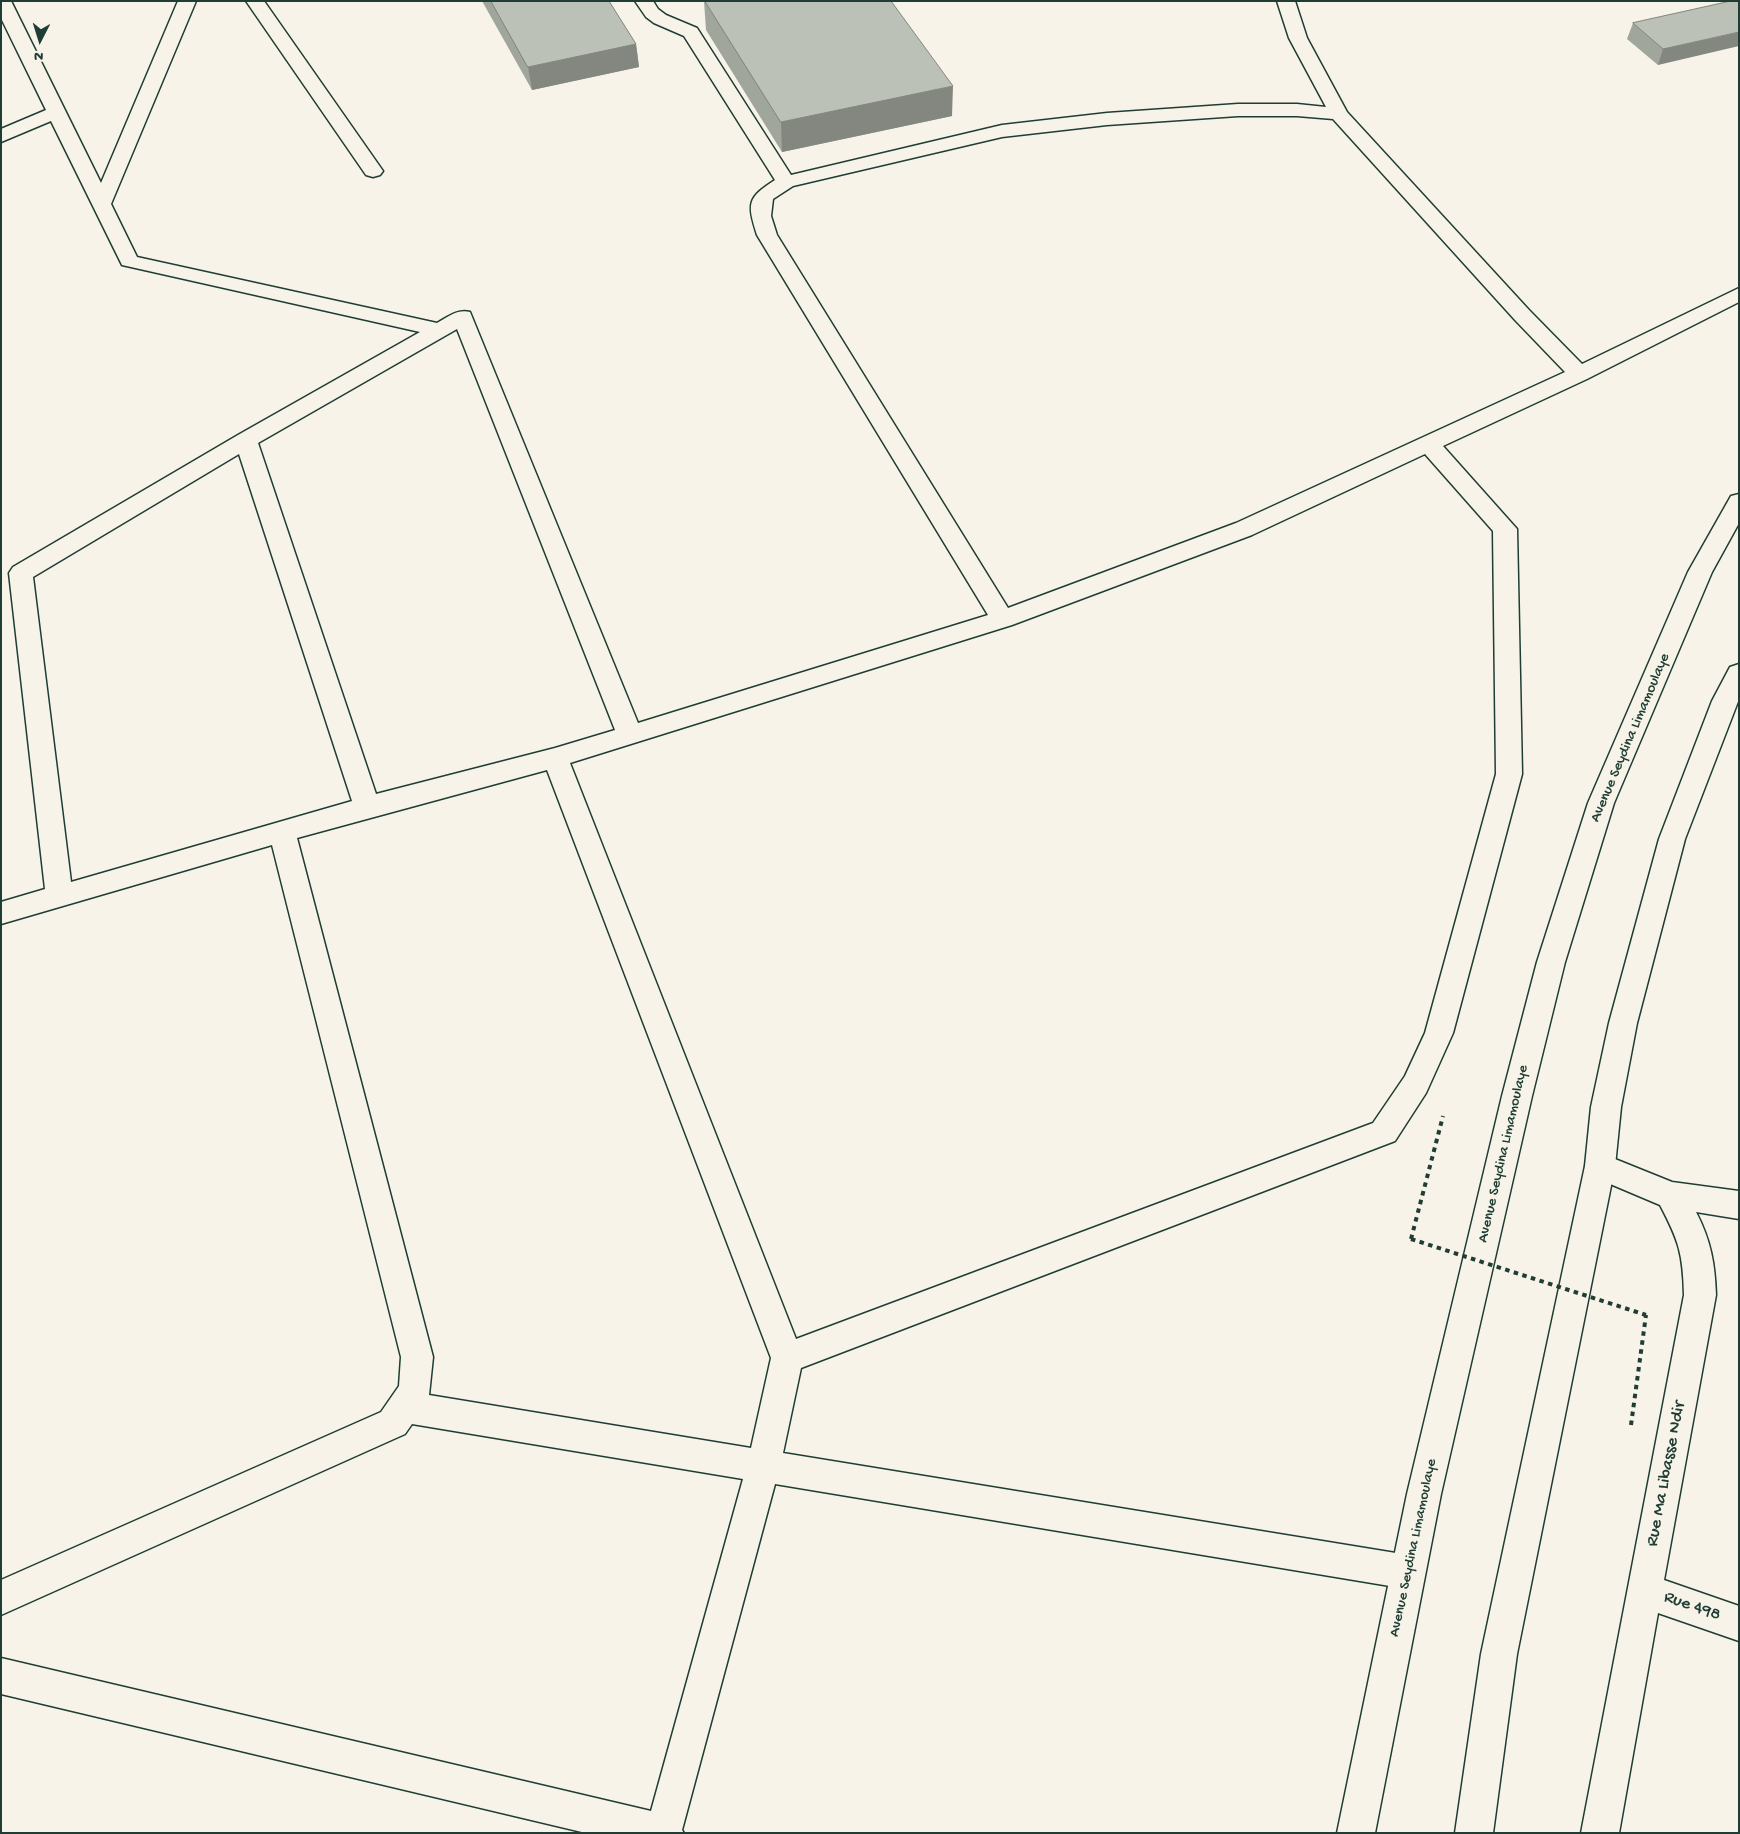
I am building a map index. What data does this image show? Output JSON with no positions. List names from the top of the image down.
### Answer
{
  "streets": {
    "main road": ["Avenue Seydina Limamoulaye", "Rue Ma Libasse Ndir", "Rue 498"]
  },
  "crossings": [
    ["Rue Ma Libasse Ndir", "Rue 498"]
  ],
  "north": "bottom"
}
